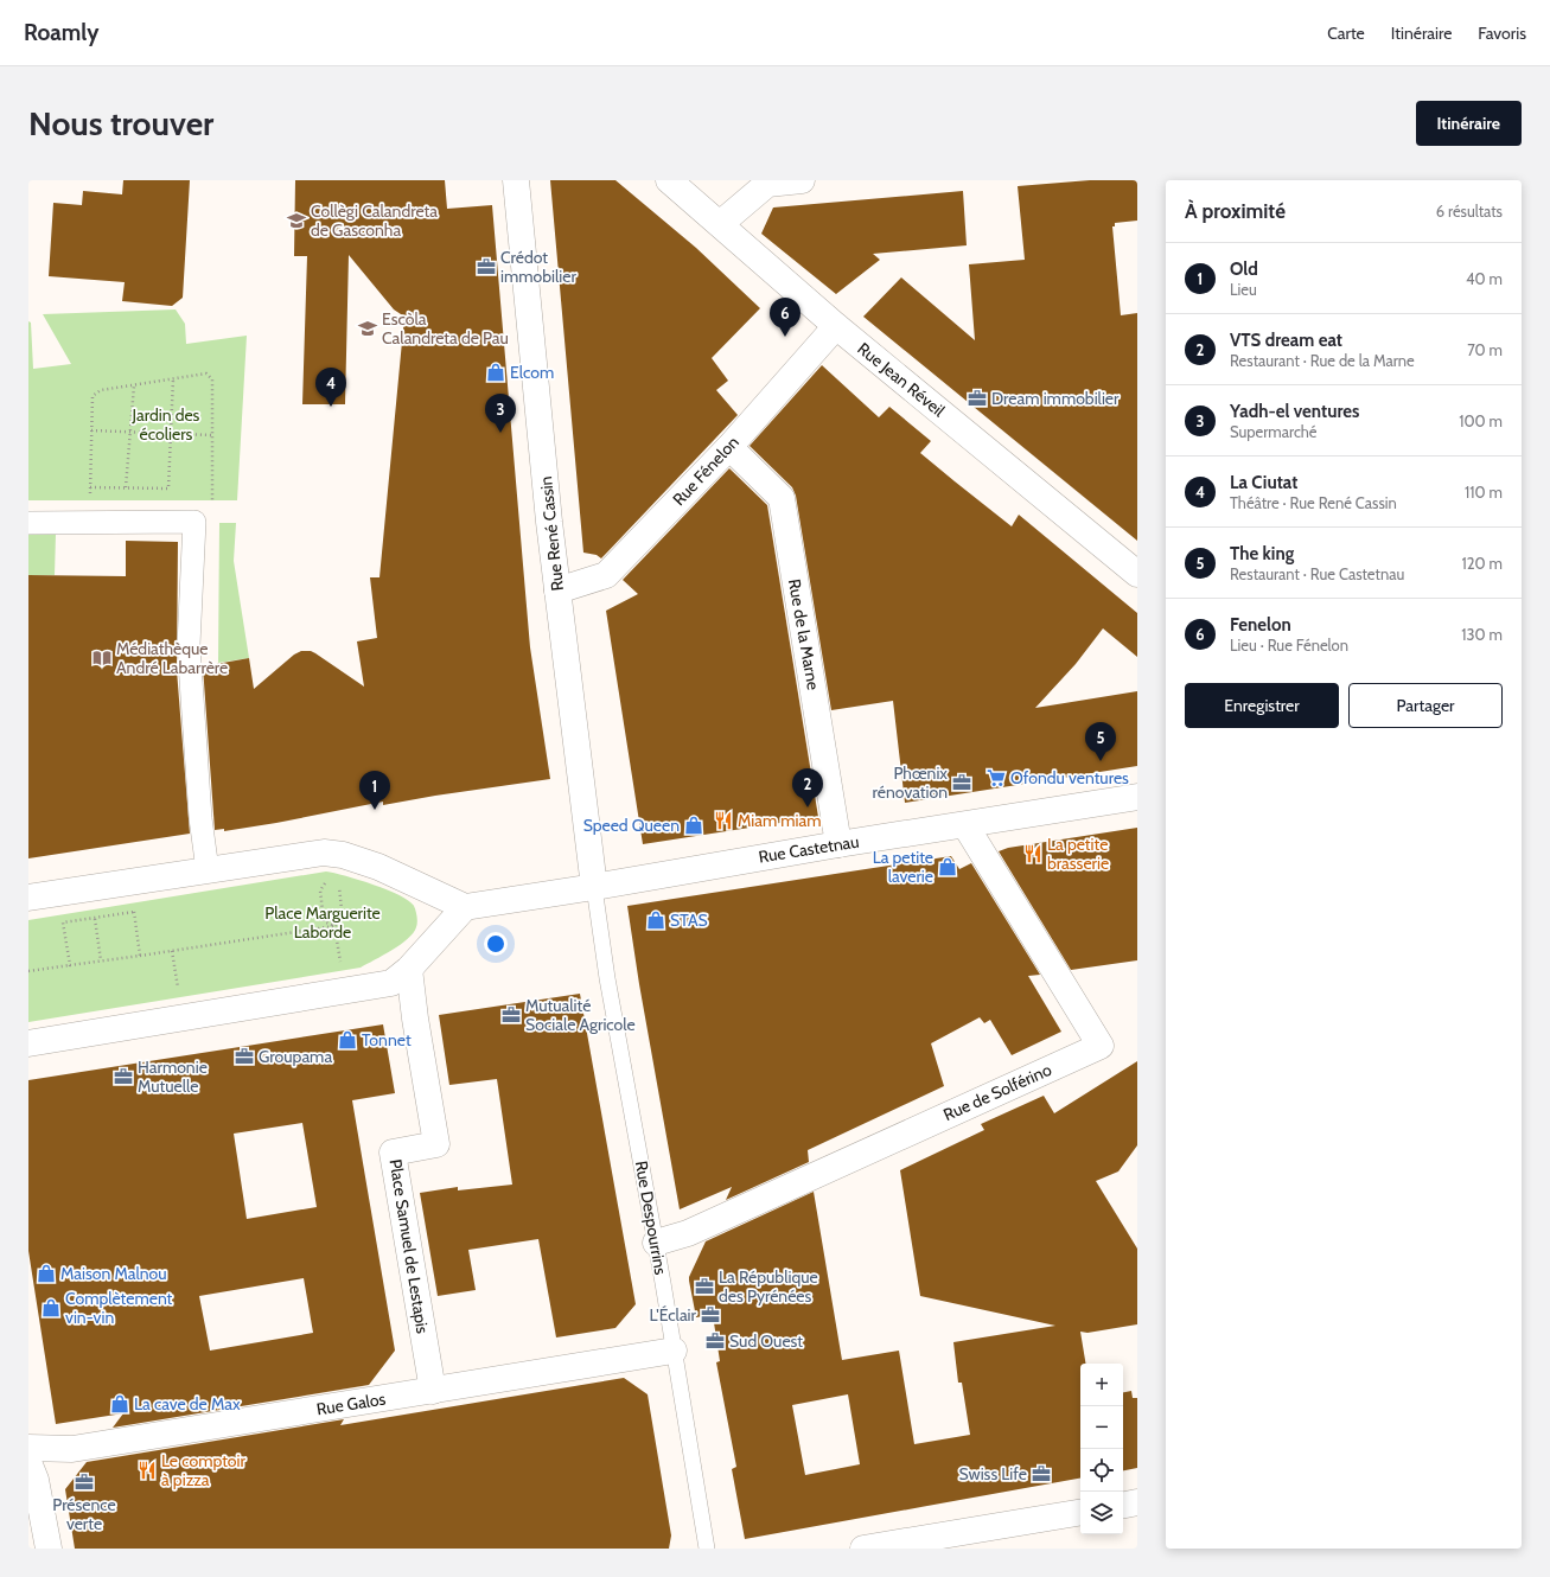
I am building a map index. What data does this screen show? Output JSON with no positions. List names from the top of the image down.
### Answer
{
  "streets": {
    "street": [
      "Rue Jean Réveil",
      "Rue Fénelon",
      "Rue René Cassin",
      "Rue de la Marne",
      "Rue Castetnau",
      "Rue de Solférino",
      "Place Samuel de Lestapis",
      "Rue Galos"
    ],
    "lane": ["Rue Despourrins"]
  },
  "crossings": [
    ["Rue Jean Réveil", "Rue Fénelon"],
    ["Rue Fénelon", "Rue René Cassin"],
    ["Rue Fénelon", "Rue de la Marne"],
    ["Rue René Cassin", "Rue Castetnau"],
    ["Rue René Cassin", "Rue Despourrins"],
    ["Rue de la Marne", "Rue Castetnau"],
    ["Rue Castetnau", "Rue de Solférino"],
    ["Rue Castetnau", "Rue Despourrins"],
    ["Rue de Solférino", "Rue Despourrins"],
    ["Rue Despourrins", "Rue Galos"],
    ["Place Samuel de Lestapis", "Rue Galos"]
  ],
  "parks": ["Jardin des écoliers", "Place Marguerite Laborde"],
  "places": {
    "school or university": ["Collègi Calandreta de Gasconha", "Escòla Calandreta de Pau"],
    "office": [
      "Crédot immobilier",
      "Dream immobilier",
      "Phœnix rénovation",
      "Mutualité Sociale Agricole",
      "Groupama",
      "Harmonie Mutuelle",
      "La République des Pyrénées",
      "L'Éclair",
      "Sud Ouest",
      "Swiss Life",
      "Présence verte"
    ],
    "shop": [
      "Elcom",
      "Speed Queen",
      "La petite laverie",
      "STAS",
      "Tonnet",
      "Maison Malnou",
      "Complètement vin-vin",
      "La cave de Max"
    ],
    "library": ["Médiathèque André Labarrère"],
    "supermarket": ["Ofondu ventures"],
    "restaurant": ["Miam miam", "La petite brasserie", "Le comptoir à pizza"]
  },
  "page": {
    "header": "Roamly",
    "nav": ["Carte", "Itinéraire", "Favoris"],
    "buttons": [
      "Itinéraire",
      ["Enregistrer", "Partager"]
    ],
    "title": "Nous trouver",
    "heading": ["À proximité", "6 résultats"],
    "list": [
      {
        "mark": "1",
        "name": "Old",
        "note": "Lieu",
        "value": "40 m"
      },
      {
        "mark": "2",
        "name": "VTS dream eat",
        "note": "Restaurant · Rue de la Marne",
        "value": "70 m"
      },
      {
        "mark": "3",
        "name": "Yadh-el ventures",
        "note": "Supermarché",
        "value": "100 m"
      },
      {
        "mark": "4",
        "name": "La Ciutat",
        "note": "Théâtre · Rue René Cassin",
        "value": "110 m"
      },
      {
        "mark": "5",
        "name": "The king",
        "note": "Restaurant · Rue Castetnau",
        "value": "120 m"
      },
      {
        "mark": "6",
        "name": "Fenelon",
        "note": "Lieu · Rue Fénelon",
        "value": "130 m"
      }
    ],
    "pins": [
      "6",
      "4",
      "3",
      "5",
      "2",
      "1"
    ],
    "map_buttons": ["+", "−"]
  }
}
